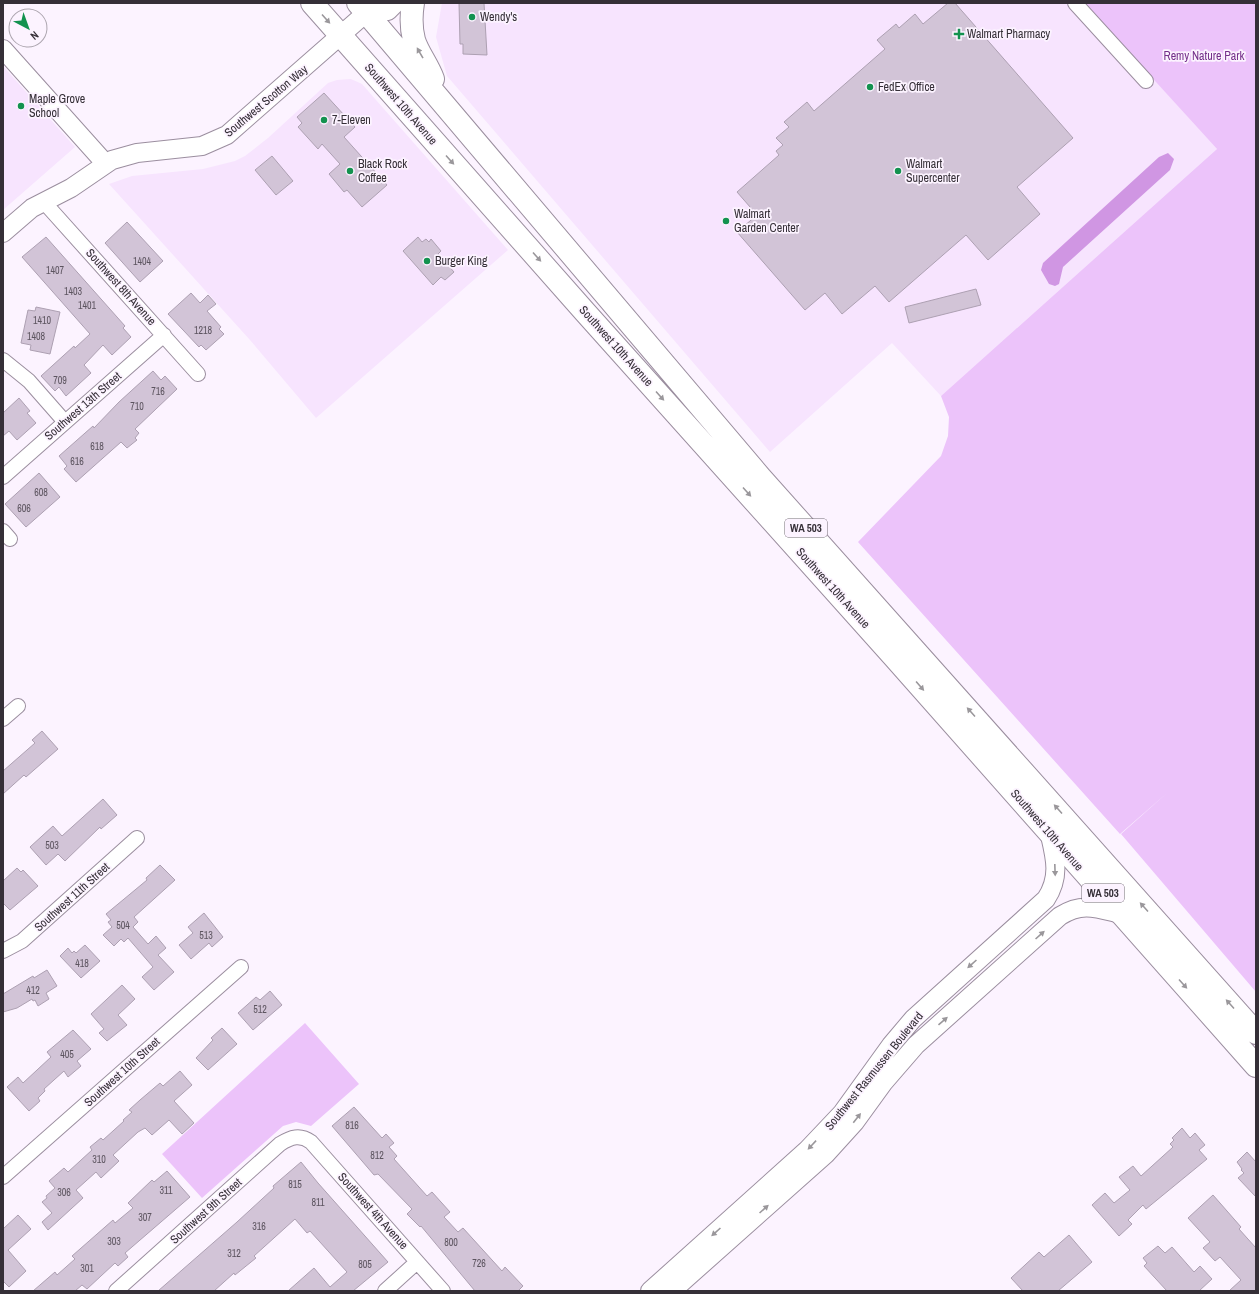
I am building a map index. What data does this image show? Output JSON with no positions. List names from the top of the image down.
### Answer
{
  "streets": {
    "highway": ["Southwest 10th Avenue", "WA 503"],
    "street": [
      "Southwest Scotton Way",
      "Southwest 8th Avenue",
      "Southwest 13th Street",
      "Southwest 11th Street",
      "Southwest Rasmussen Boulevard",
      "Southwest 10th Street",
      "Southwest 9th Street",
      "Southwest 4th Avenue"
    ]
  },
  "crossings": [
    ["Southwest Scotton Way", "Southwest 10th Avenue"],
    ["Southwest Scotton Way", "Southwest 8th Avenue"],
    ["Southwest 10th Avenue", "Southwest Rasmussen Boulevard"],
    ["Southwest 8th Avenue", "Southwest 13th Street"],
    ["Southwest 9th Street", "Southwest 4th Avenue"]
  ],
  "parks": ["Remy Nature Park"],
  "places": {
    "other": [
      "Wendy's",
      "FedEx Office",
      "Maple Grove School",
      "7-Eleven",
      "Black Rock Coffee",
      "Walmart Supercenter",
      "Walmart Garden Center",
      "Burger King"
    ],
    "health": ["Walmart Pharmacy"]
  },
  "house_numbers": [
    "1404",
    "1407",
    "1403",
    "1401",
    "1410",
    "1218",
    "1408",
    "709",
    "716",
    "710",
    "618",
    "616",
    "608",
    "606",
    "503",
    "504",
    "513",
    "418",
    "412",
    "512",
    "405",
    "816",
    "812",
    "310",
    "815",
    "311",
    "306",
    "811",
    "307",
    "316",
    "303",
    "800",
    "312",
    "726",
    "805",
    "301"
  ],
  "north": "bottom right"
}
